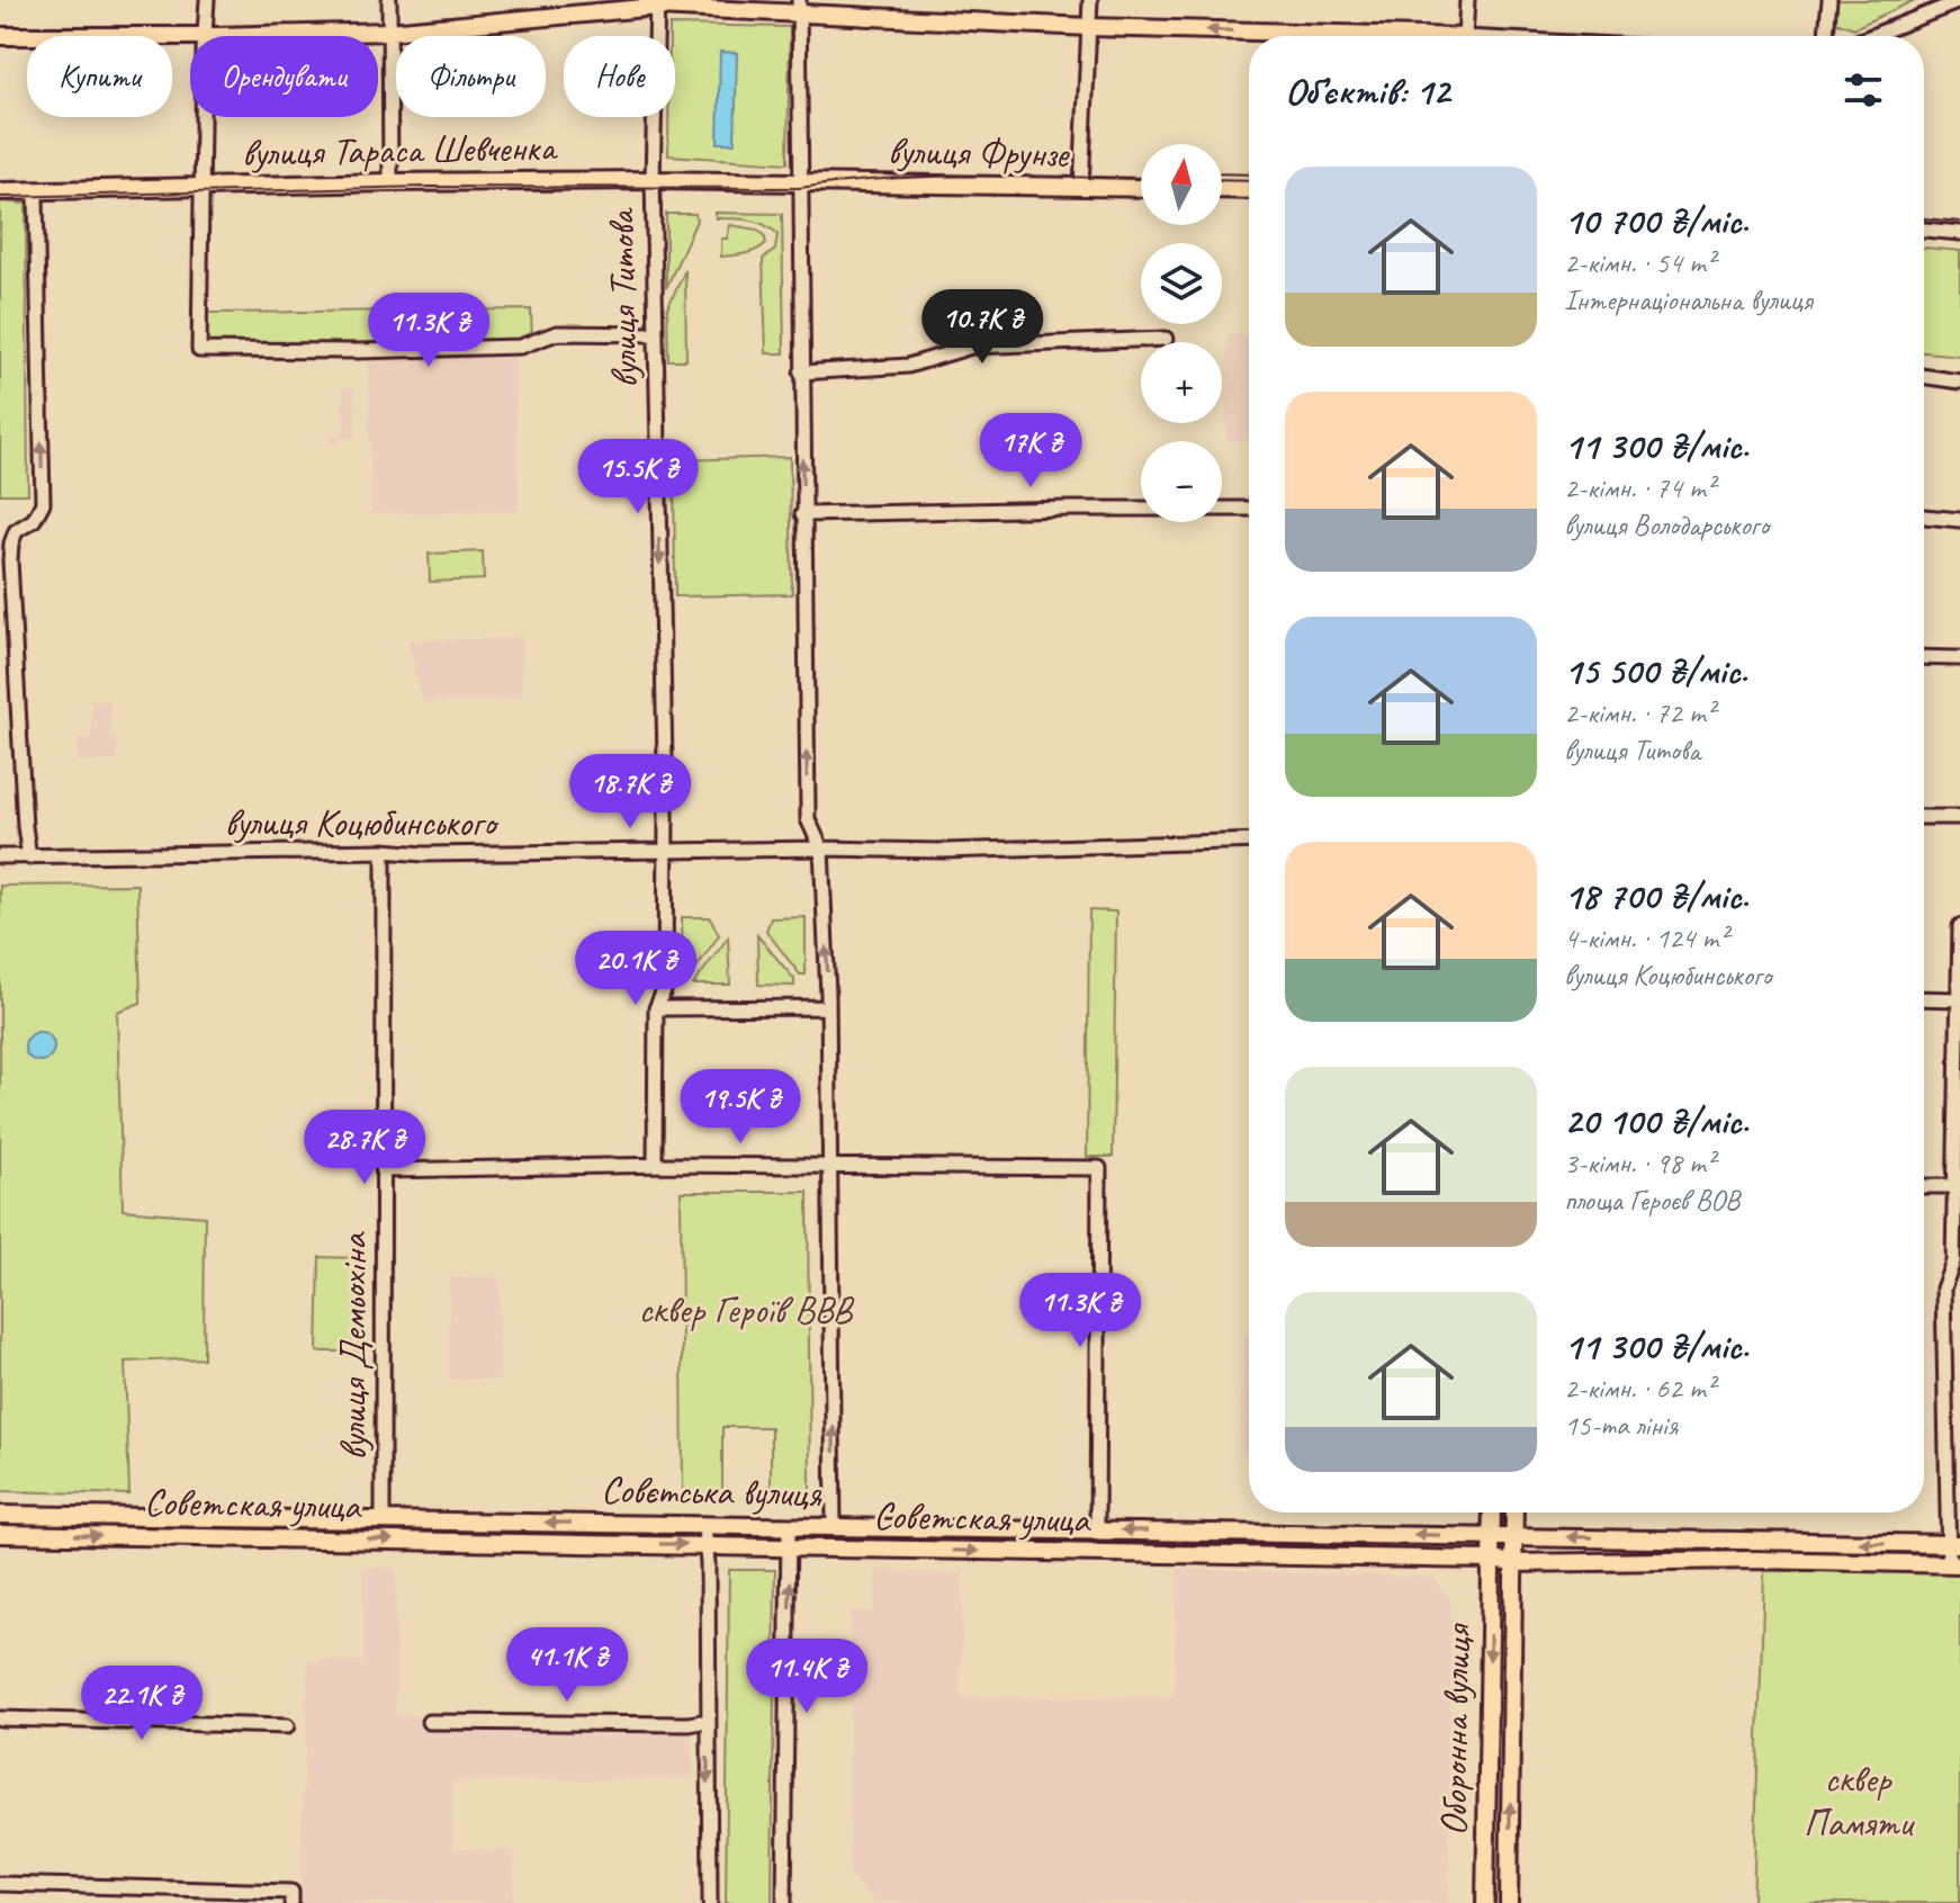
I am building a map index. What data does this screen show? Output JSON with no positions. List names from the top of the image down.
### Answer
{
  "streets": {
    "main road": [
      "вулиця Тараса Шевченка",
      "вулиця Фрунзе",
      "Совєтська вулиця",
      "Советская улица",
      "Оборонна вулиця"
    ],
    "street": ["вулиця Титова", "вулиця Коцюбинського", "вулиця Демьохіна"]
  },
  "crossings": [
    ["вулиця Тараса Шевченка", "вулиця Фрунзе"],
    ["вулиця Тараса Шевченка", "вулиця Титова"],
    ["вулиця Титова", "вулиця Коцюбинського"],
    ["вулиця Коцюбинського", "вулиця Демьохіна"],
    ["вулиця Демьохіна", "Совєтська вулиця"],
    ["Совєтська вулиця", "Оборонна вулиця"],
    ["Советская улица", "Оборонна вулиця"]
  ],
  "one_way": ["вулиця Титова", "Совєтська вулиця", "Советская улица"],
  "parks": ["сквер Героїв ВВВ", "сквер Памяти"],
  "north": "top",
  "page": {
    "chip": [
      "Купити",
      "Орендувати",
      "Фільтри",
      "Нове"
    ],
    "heading": "Об’єктів: 12",
    "map_buttons": ["+", "−"],
    "list": [
      {
        "name": "10 700 ₴/міс.",
        "note": "2-кімн. · 54 m² · Інтернаціональна вулиця"
      },
      {
        "name": "11 300 ₴/міс.",
        "note": "2-кімн. · 74 m² · вулиця Володарського"
      },
      {
        "name": "15 500 ₴/міс.",
        "note": "2-кімн. · 72 m² · вулиця Титова"
      },
      {
        "name": "18 700 ₴/міс.",
        "note": "4-кімн. · 124 m² · вулиця Коцюбинського"
      },
      {
        "name": "20 100 ₴/міс.",
        "note": "3-кімн. · 98 m² · площа Героєв ВОВ"
      },
      {
        "name": "11 300 ₴/міс.",
        "note": "2-кімн. · 62 m² · 15-та лінія"
      }
    ],
    "price": [
      "10.7K ₴",
      "11.3K ₴",
      "17K ₴",
      "15.5K ₴",
      "18.7K ₴",
      "20.1K ₴",
      "19.5K ₴",
      "28.7K ₴",
      "11.3K ₴",
      "41.1K ₴",
      "11.4K ₴",
      "22.1K ₴"
    ]
  }
}
